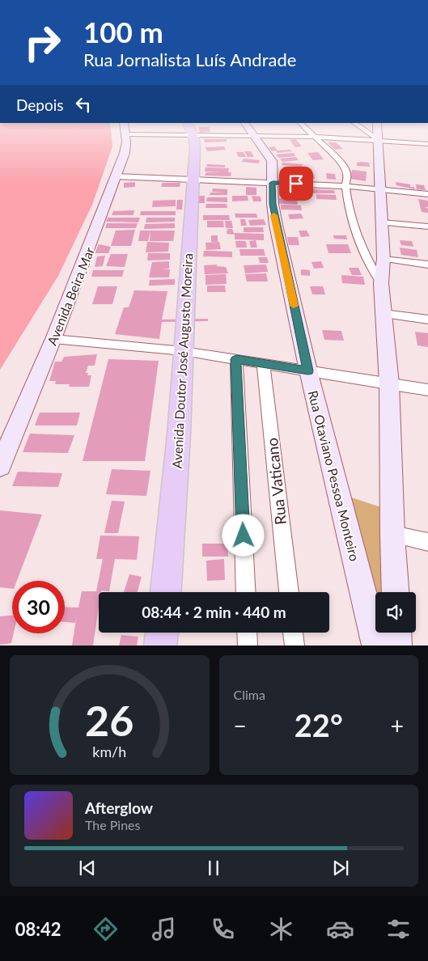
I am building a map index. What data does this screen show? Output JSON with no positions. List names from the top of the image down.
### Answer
{
  "streets": {
    "main road": ["Avenida Beira Mar", "Avenida Doutor José Augusto Moreira", "Rua Otaviano Pessoa Monteiro"],
    "street": ["Rua Vaticano"]
  },
  "page": {
    "turn": ["100 m", "Rua Jornalista Luís Andrade"],
    "then": "Depois",
    "limit": "30",
    "trip": "08:44 · 2 min · 440 m",
    "tile": "Clima",
    "heat": ["−", "22°", "+"],
    "song": ["Afterglow", "The Pines"],
    "tabs": "08:42",
    "gauge": ["26", "km/h"]
  }
}
